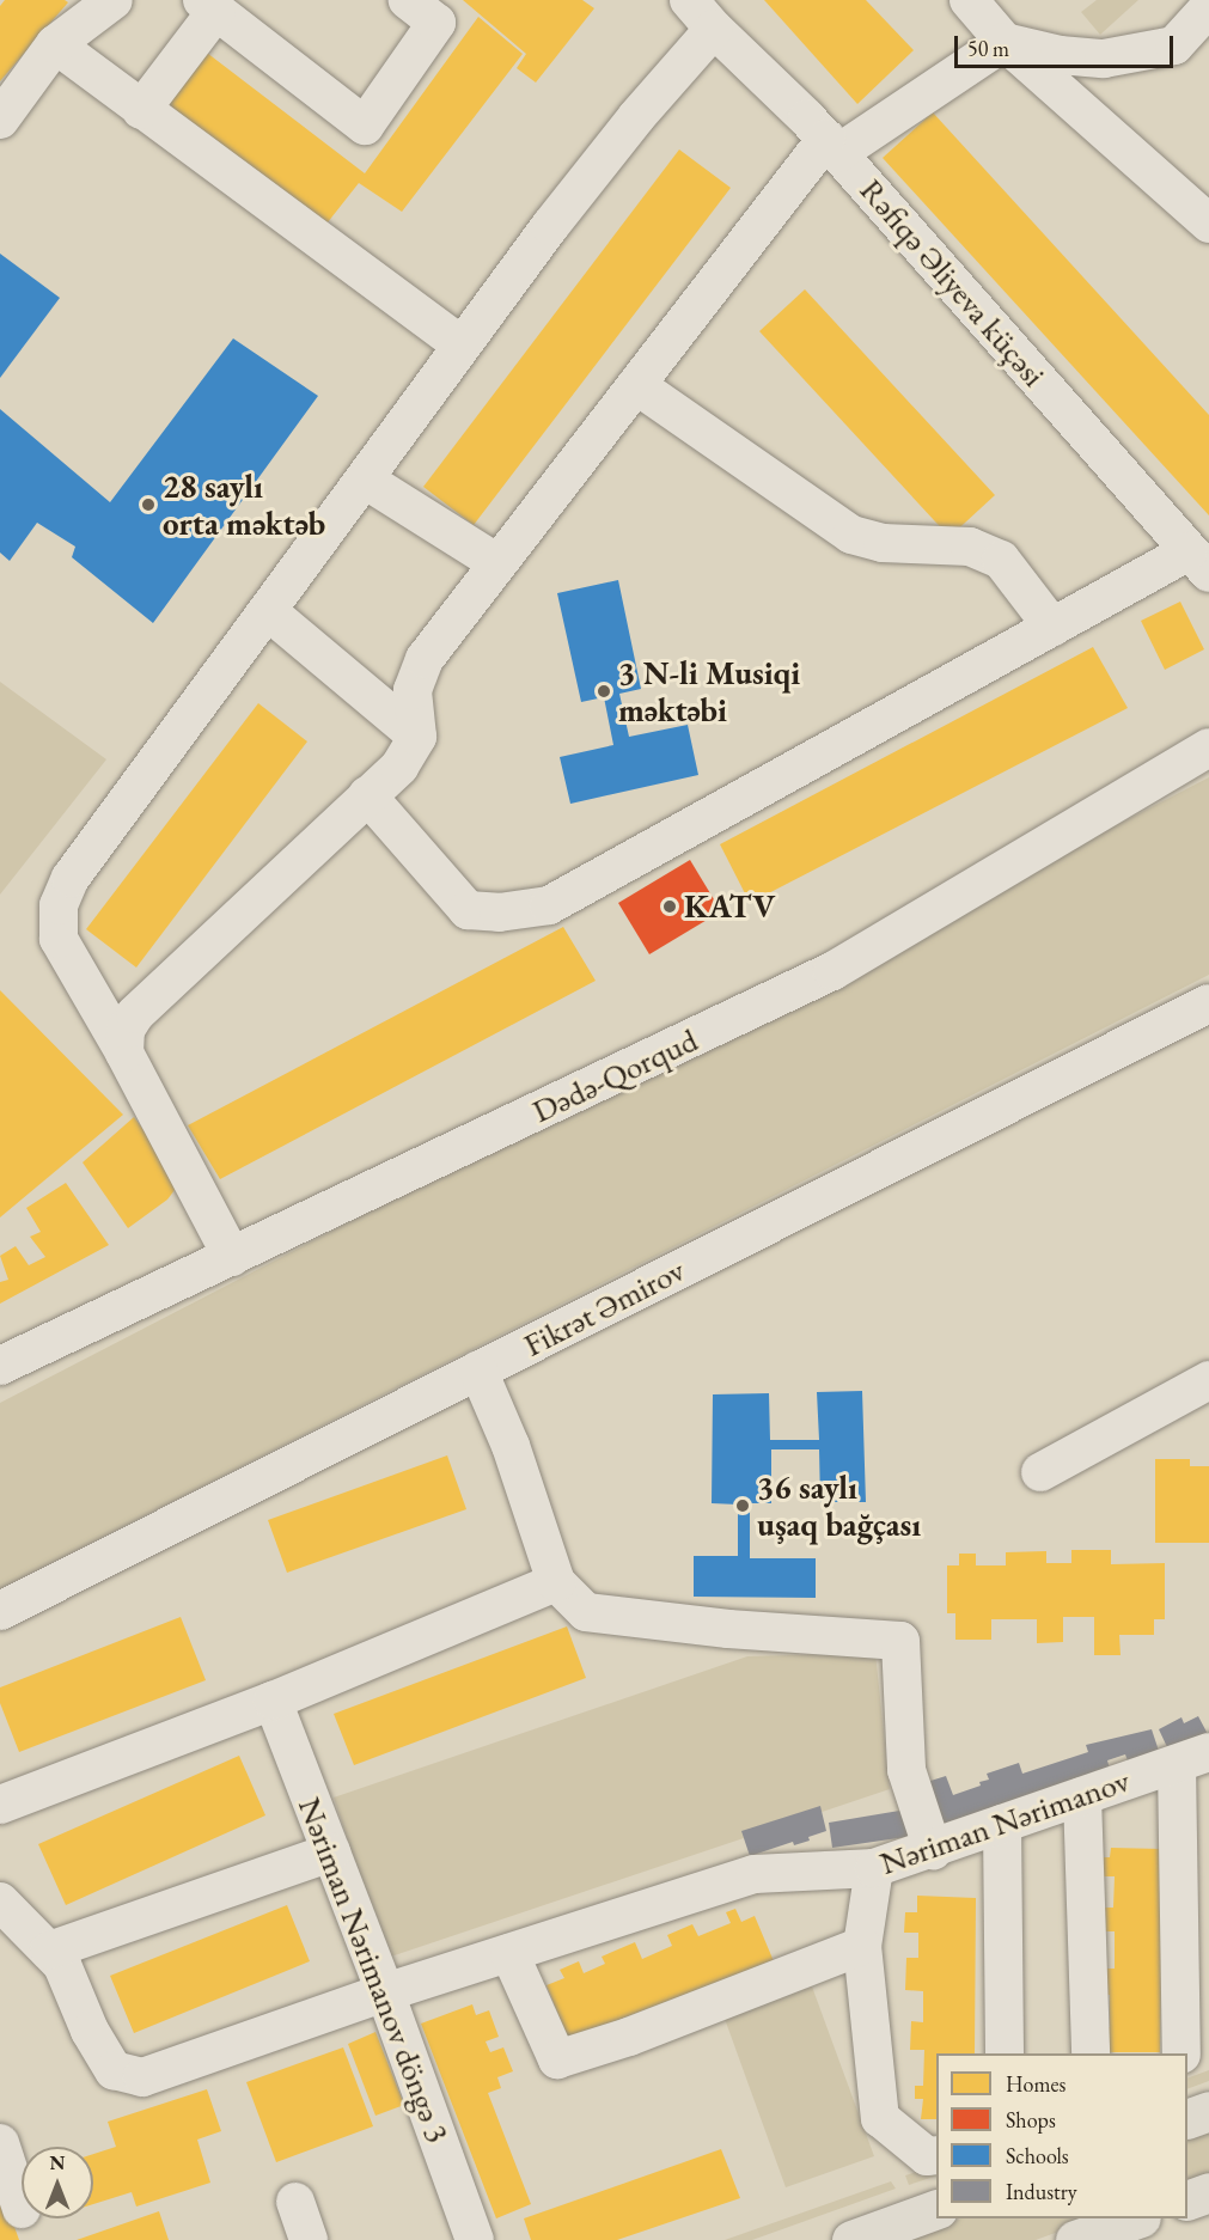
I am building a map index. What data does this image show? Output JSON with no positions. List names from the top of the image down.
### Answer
{
  "streets": {
    "street": [
      "Rəfiqə Əliyeva küçəsi",
      "Dədə-Qorqud",
      "Fikrət Əmirov",
      "Nəriman Nərimanov",
      "Nəriman Nərimanov döngə 3"
    ]
  },
  "crossings": [
    ["Nəriman Nərimanov", "Nəriman Nərimanov döngə 3"]
  ],
  "places": [
    "28 saylı orta məktəb",
    "3 N-li Musiqi məktəbi",
    "KATV",
    "36 saylı uşaq bağçası"
  ],
  "legend": [
    "Homes",
    "Shops",
    "Schools",
    "Industry"
  ],
  "scale_bar": "50 m",
  "north": "top"
}
